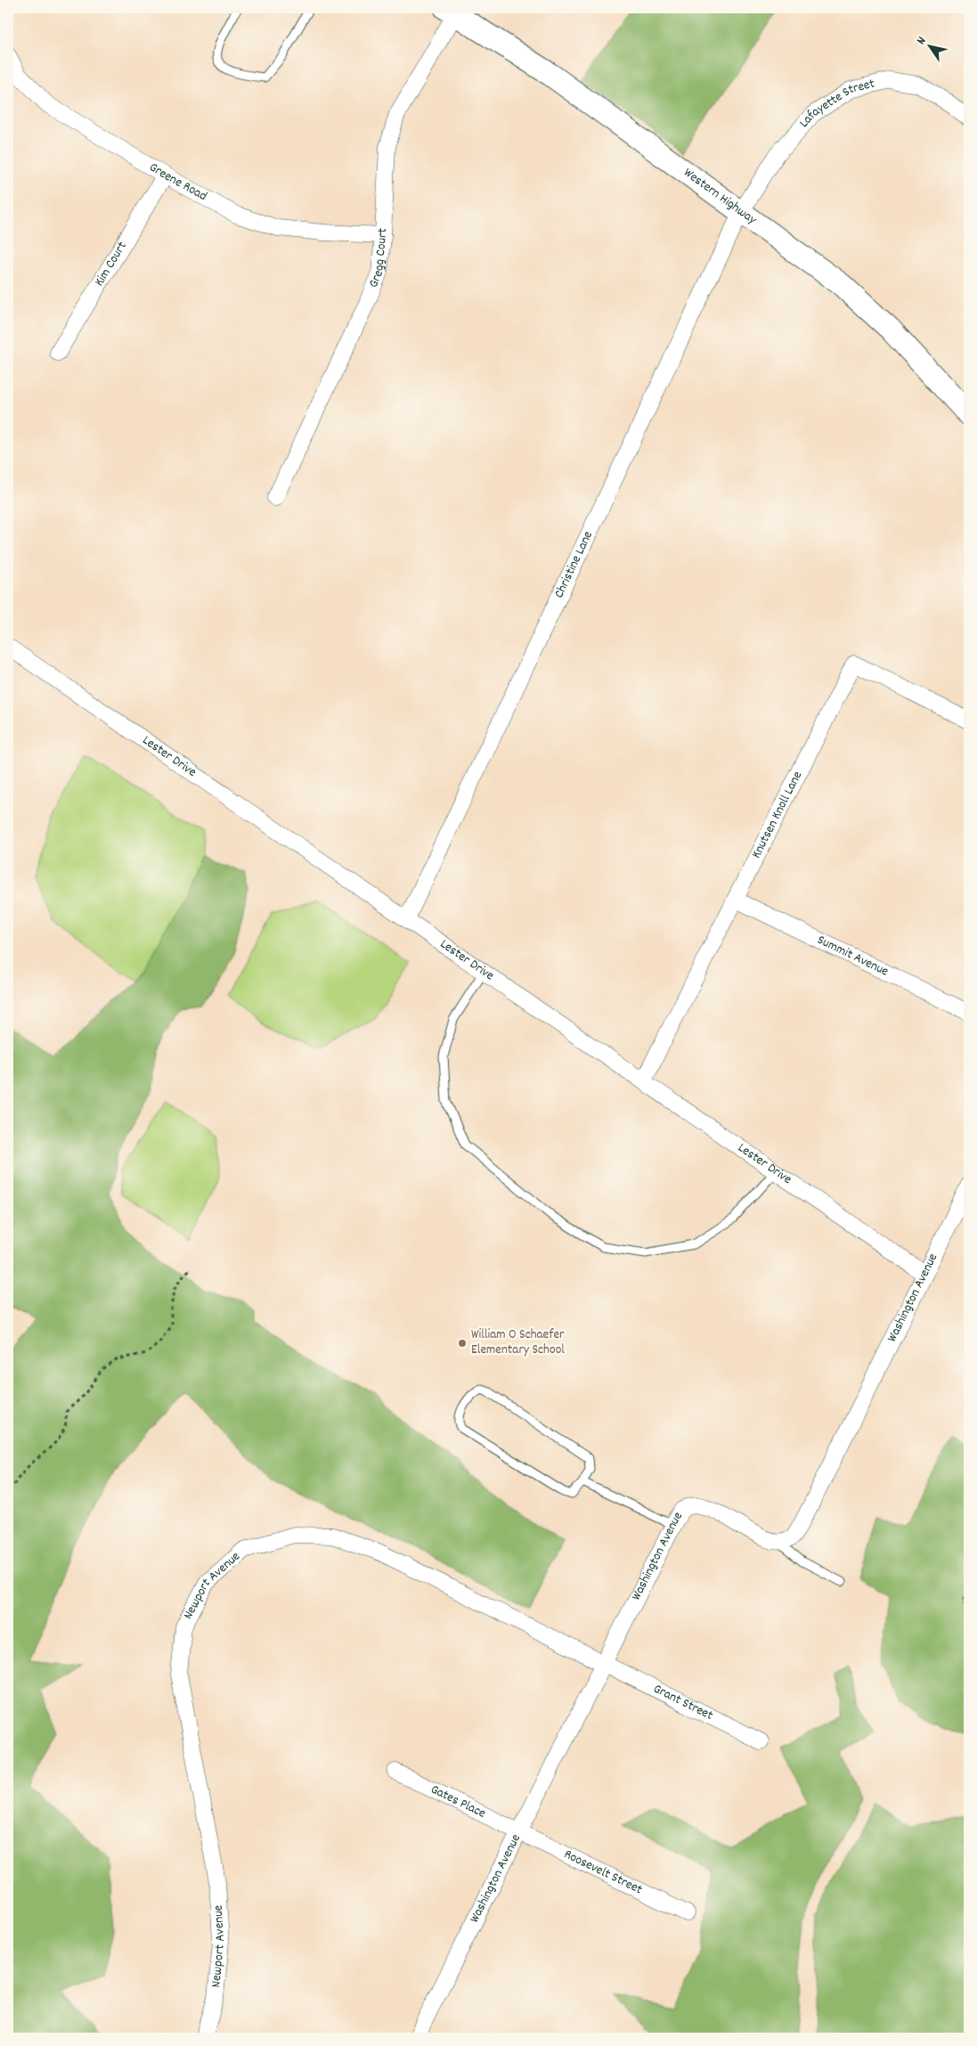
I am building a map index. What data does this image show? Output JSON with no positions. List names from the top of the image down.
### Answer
{
  "streets": {
    "street": [
      "Lafayette Street",
      "Greene Road",
      "Western Highway",
      "Gregg Court",
      "Kim Court",
      "Christine Lane",
      "Lester Drive",
      "Knutsen Knoll Lane",
      "Summit Avenue",
      "Washington Avenue",
      "Newport Avenue",
      "Grant Street",
      "Gates Place",
      "Roosevelt Street"
    ]
  },
  "crossings": [
    ["Lafayette Street", "Western Highway"],
    ["Lafayette Street", "Christine Lane"],
    ["Greene Road", "Gregg Court"],
    ["Greene Road", "Kim Court"],
    ["Western Highway", "Gregg Court"],
    ["Western Highway", "Christine Lane"],
    ["Christine Lane", "Lester Drive"],
    ["Lester Drive", "Knutsen Knoll Lane"],
    ["Lester Drive", "Washington Avenue"],
    ["Knutsen Knoll Lane", "Summit Avenue"],
    ["Washington Avenue", "Newport Avenue"],
    ["Washington Avenue", "Grant Street"],
    ["Washington Avenue", "Gates Place"],
    ["Washington Avenue", "Roosevelt Street"],
    ["Newport Avenue", "Grant Street"],
    ["Gates Place", "Roosevelt Street"]
  ],
  "places": ["William O Schaefer Elementary School"],
  "north": "top left"
}
